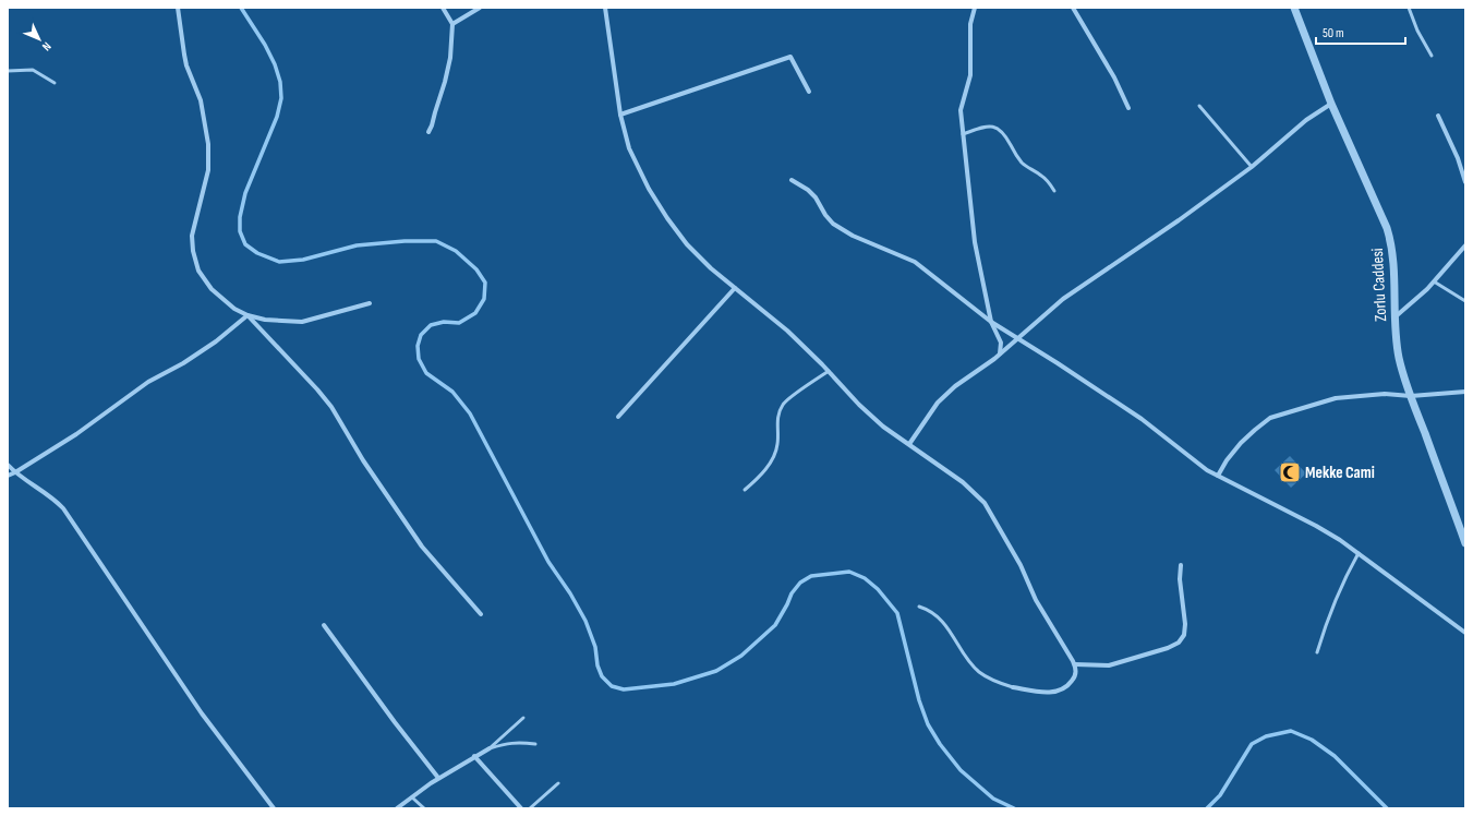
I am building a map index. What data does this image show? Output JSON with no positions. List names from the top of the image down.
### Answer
{
  "streets": {
    "street": ["Zorlu Caddesi"]
  },
  "places": {
    "mosque": ["Mekke Cami"]
  },
  "scale_bar": "50 m",
  "north": "bottom right"
}
